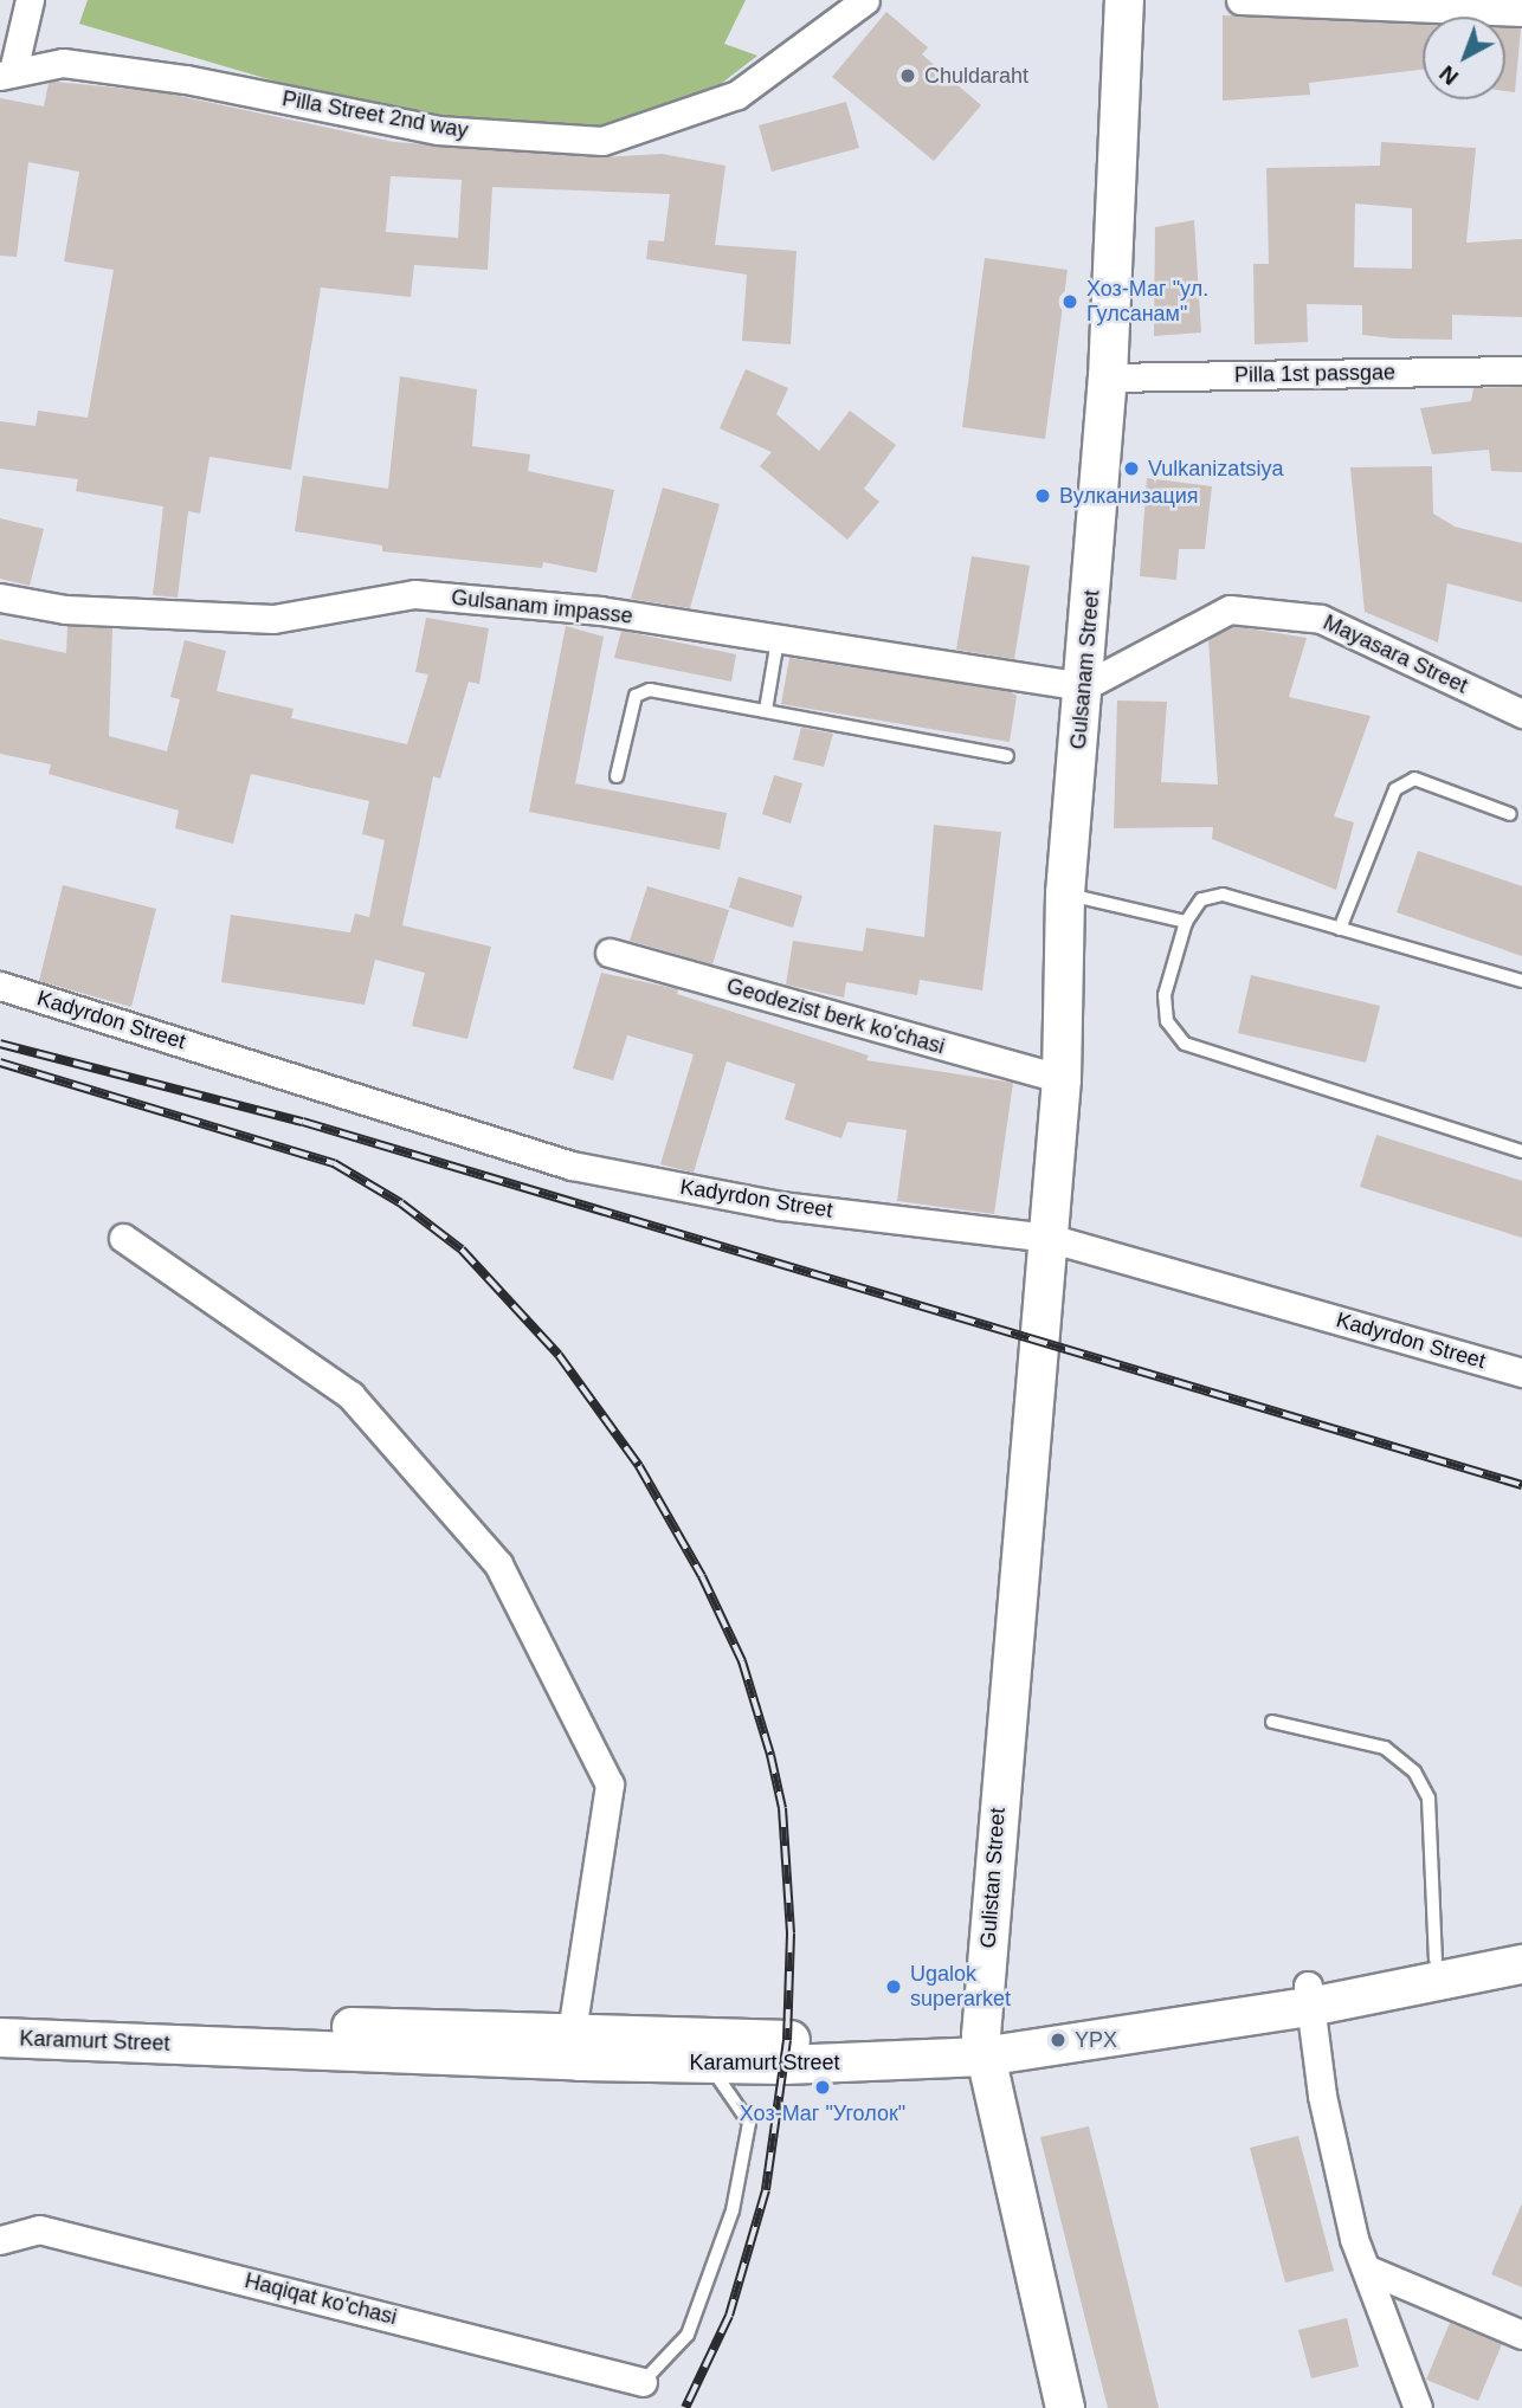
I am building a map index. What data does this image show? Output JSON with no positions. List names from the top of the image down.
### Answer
{
  "streets": {
    "main road": ["Gulsanam Street", "Gulistan Street", "Karamurt Street"],
    "street": [
      "Pilla Street 2nd way",
      "Pilla 1st passgae",
      "Gulsanam impasse",
      "Mayasara Street",
      "Geodezist berk ko'chasi",
      "Kadyrdon Street",
      "Haqiqat ko'chasi"
    ]
  },
  "crossings": [
    ["Pilla 1st passgae", "Gulsanam Street"],
    ["Gulsanam impasse", "Mayasara Street"],
    ["Gulsanam impasse", "Gulsanam Street"],
    ["Mayasara Street", "Gulsanam Street"],
    ["Gulsanam Street", "Geodezist berk ko'chasi"],
    ["Gulsanam Street", "Kadyrdon Street"],
    ["Gulsanam Street", "Gulistan Street"],
    ["Gulistan Street", "Karamurt Street"]
  ],
  "places": [
    "Chuldaraht",
    "Хоз-Маг \"ул. Гулсанам\"",
    "Vulkanizatsiya",
    "Вулканизация",
    "Ugalok superarket",
    "YPX",
    "Хоз-Маг \"Уголок\""
  ],
  "north": "bottom left"
}
